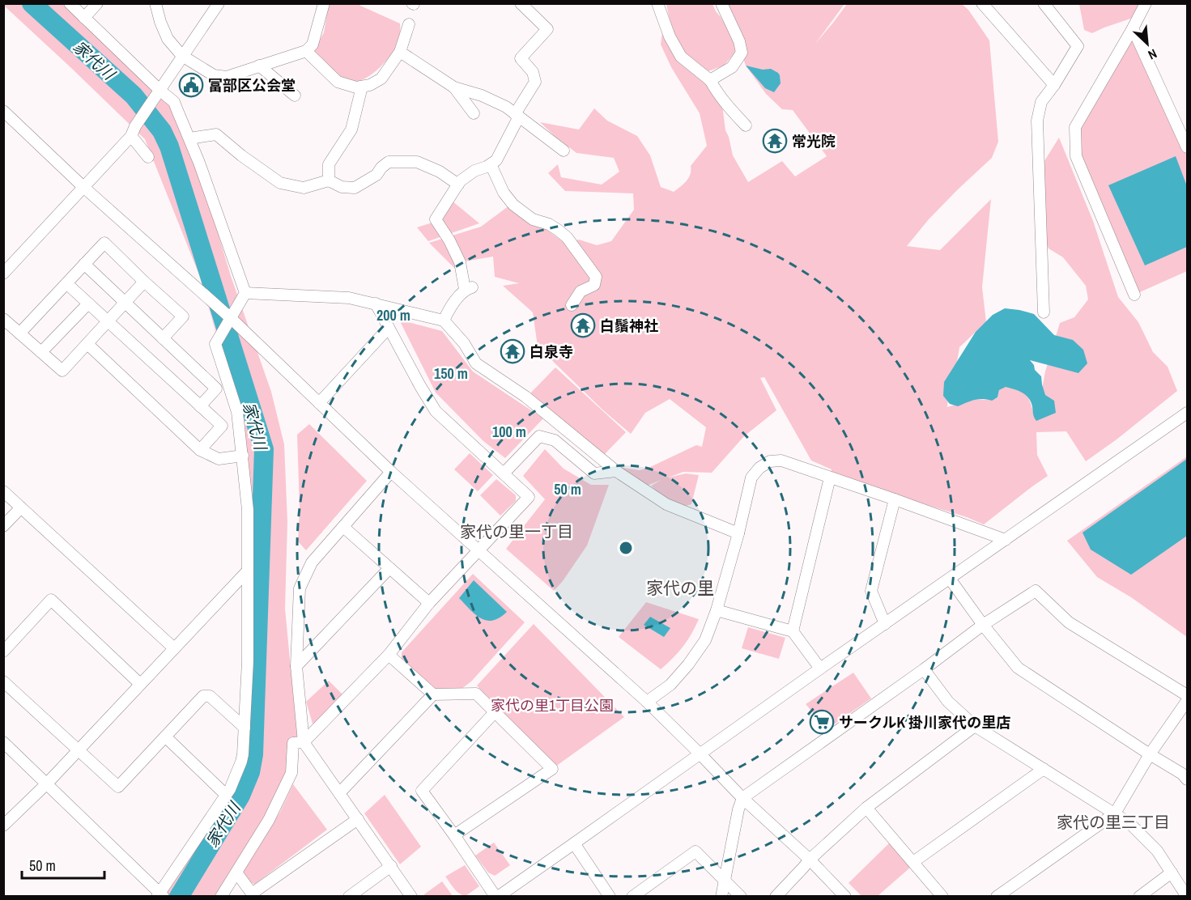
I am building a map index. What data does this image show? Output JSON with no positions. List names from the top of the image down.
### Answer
{
  "districts": ["家代の里一丁目", "家代の里", "家代の里三丁目"],
  "water": ["家代川"],
  "parks": ["家代の里1丁目公園"],
  "places": {
    "public building": ["富部区公会堂"],
    "temple": ["常光院", "白鬚神社", "白泉寺"],
    "supermarket": ["サークルK 掛川家代の里店"]
  },
  "scale_bar": "50 m",
  "north": "bottom right",
  "rings": [
    "200 m",
    "150 m",
    "100 m",
    "50 m"
  ]
}
